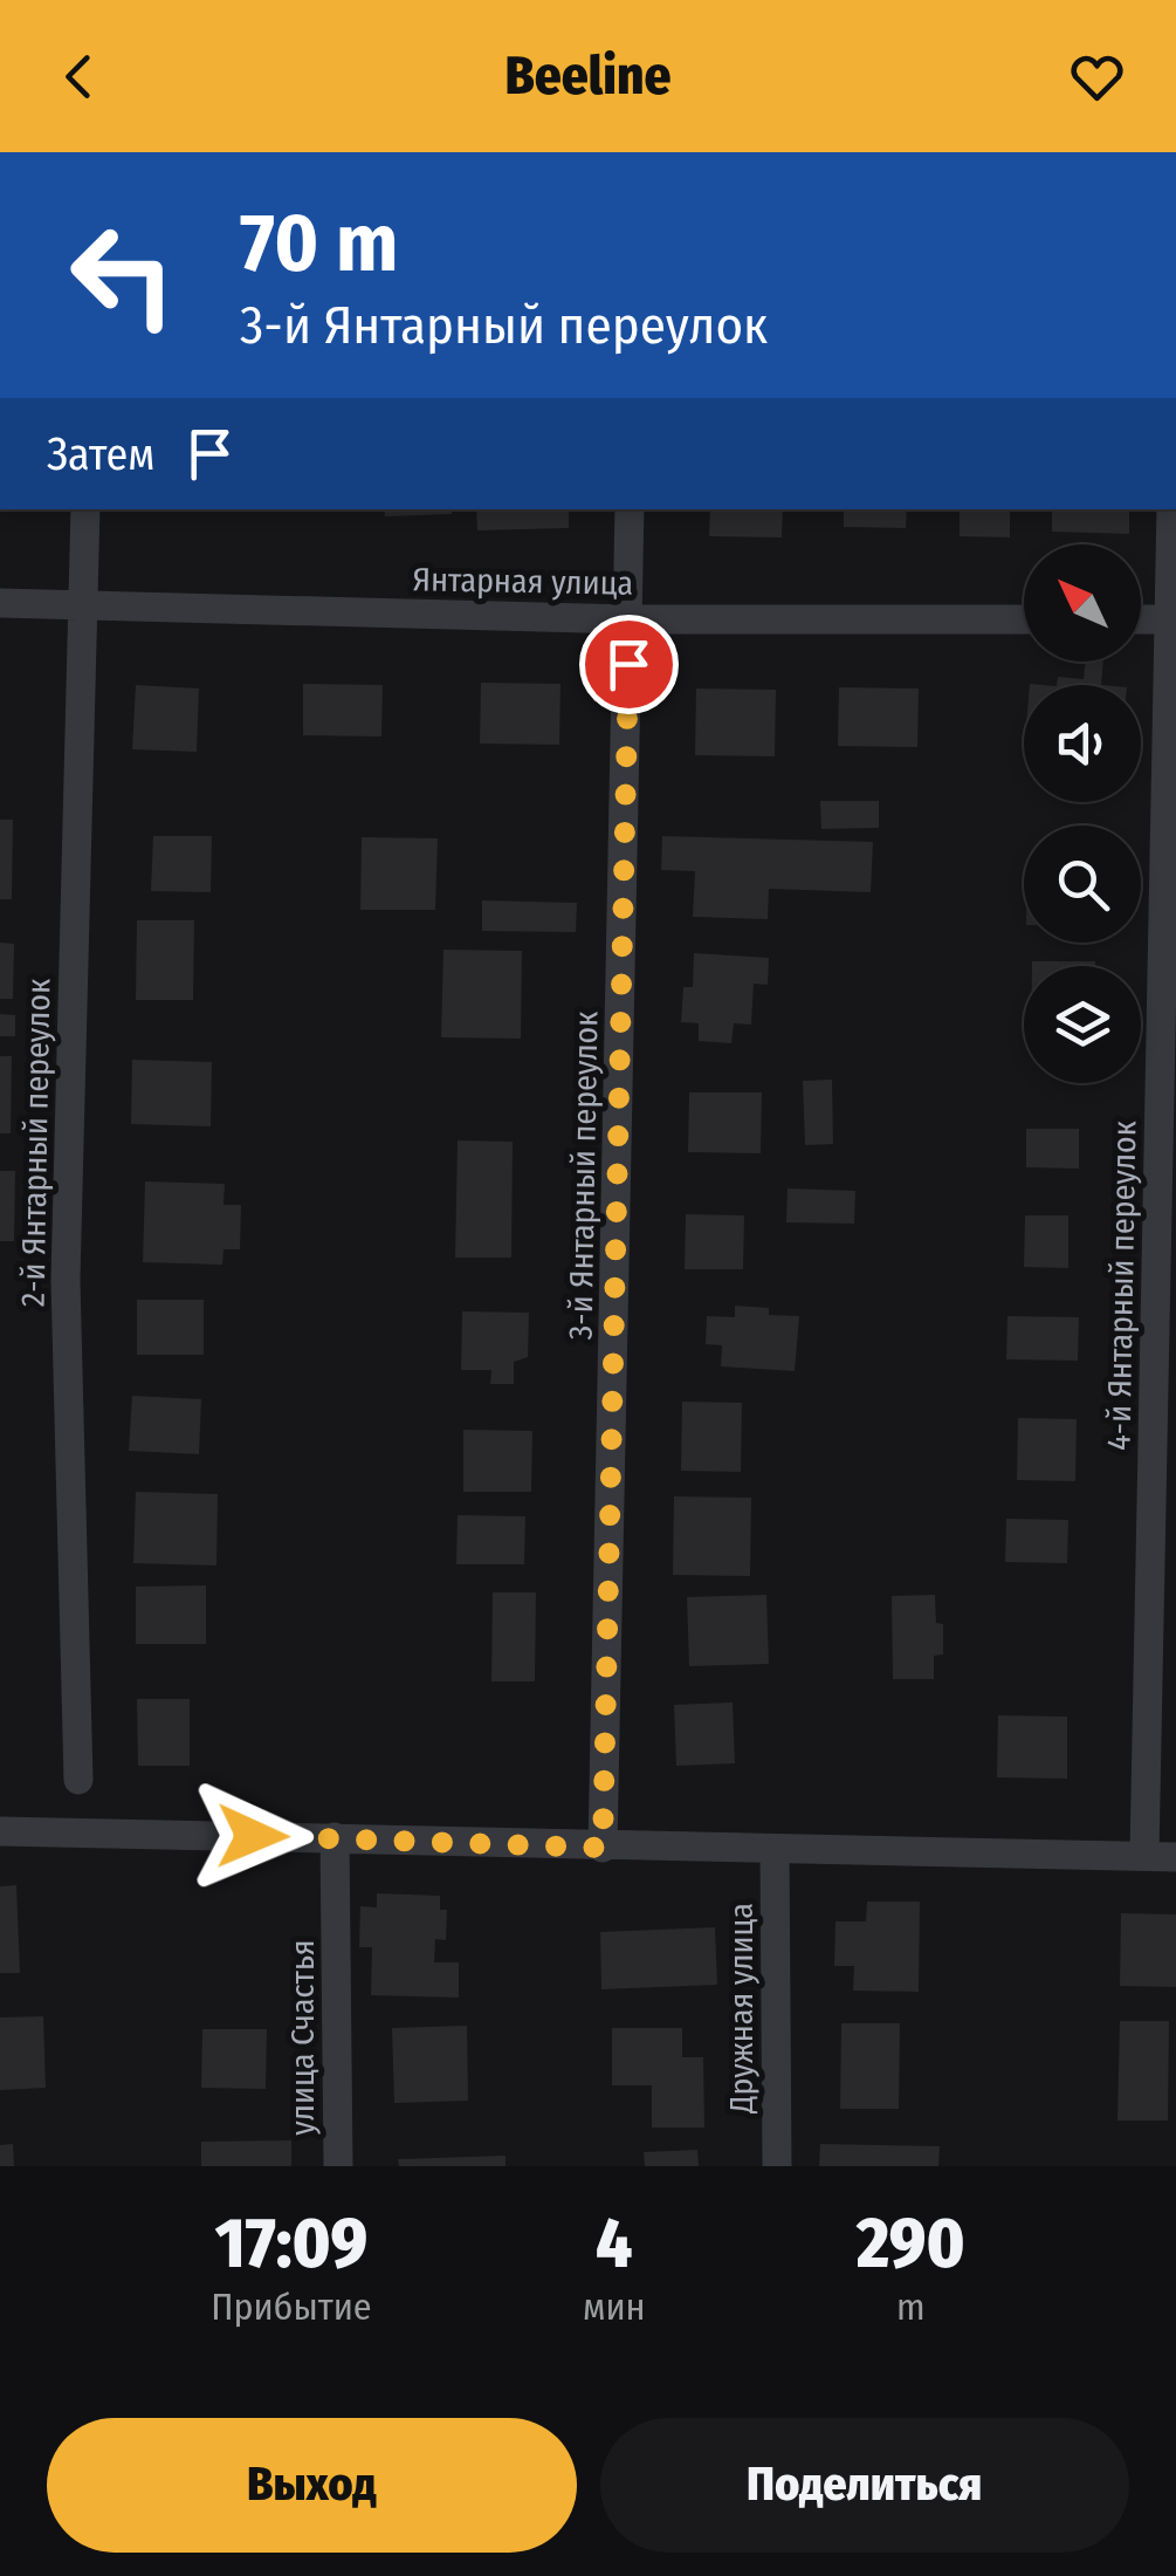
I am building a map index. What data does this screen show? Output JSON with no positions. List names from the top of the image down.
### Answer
{
  "streets": {
    "street": [
      "Янтарная улица",
      "2-й Янтарный переулок",
      "3-й Янтарный переулок",
      "4-й Янтарный переулок",
      "Дружная улица",
      "улица Счастья"
    ]
  },
  "crossings": [
    ["Янтарная улица", "2-й Янтарный переулок"],
    ["Янтарная улица", "3-й Янтарный переулок"]
  ],
  "north": "top left",
  "page": {
    "header": "Beeline",
    "turn": ["70 m", "3-й Янтарный переулок"],
    "then": "Затем",
    "eta": [
      "17:09",
      "Прибытие",
      "4",
      "мин",
      "290",
      "m"
    ],
    "buttons": ["Выход", "Поделиться"]
  }
}
